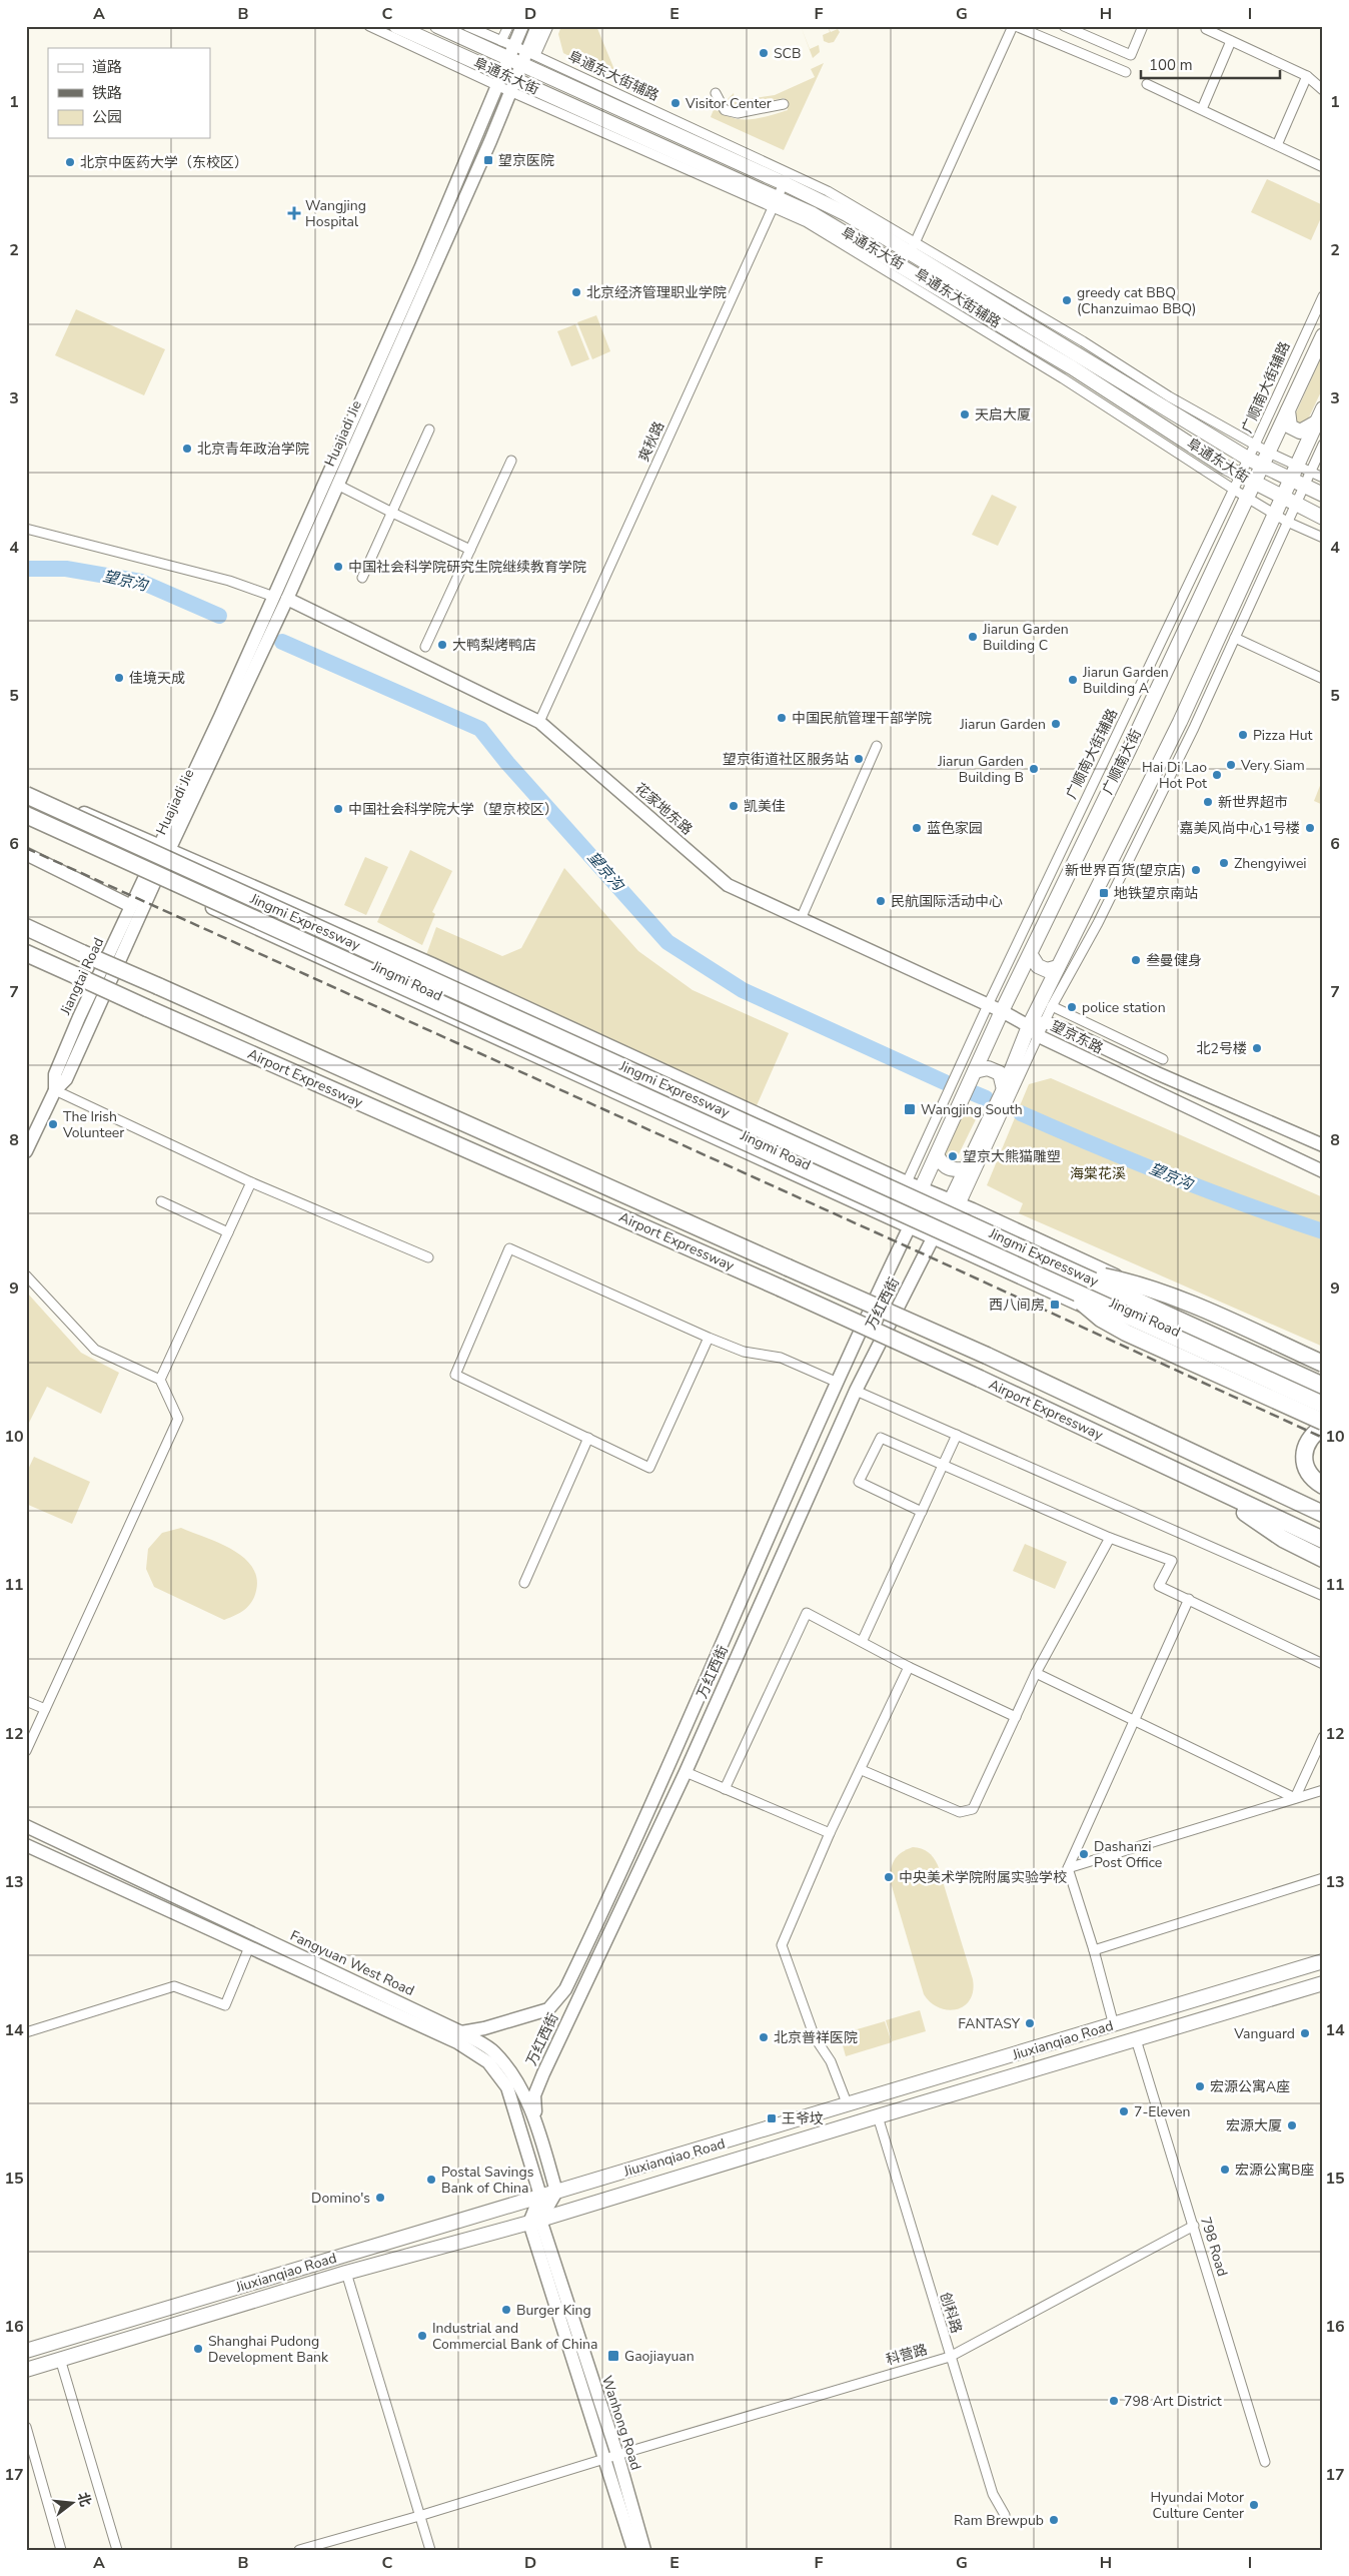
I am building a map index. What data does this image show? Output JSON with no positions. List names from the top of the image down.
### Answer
{
  "streets": {
    "highway": ["Jingmi Expressway", "Airport Expressway"],
    "main road": [
      "阜通东大街",
      "Huajiadi Jie",
      "广顺南大街",
      "花家地东路",
      "Jiangtai Road",
      "Jingmi Road",
      "望京东路",
      "万红西街",
      "Fangyuan West Road",
      "Jiuxianqiao Road",
      "Wanhong Road"
    ],
    "street": [
      "阜通东大街辅路",
      "广顺南大街辅路",
      "爽秋路",
      "798 Road",
      "创科路",
      "科营路"
    ]
  },
  "crossings": [
    ["阜通东大街", "阜通东大街辅路"],
    ["阜通东大街", "广顺南大街辅路"],
    ["阜通东大街", "Huajiadi Jie"],
    ["阜通东大街", "爽秋路"],
    ["阜通东大街", "广顺南大街"],
    ["阜通东大街辅路", "广顺南大街辅路"],
    ["阜通东大街辅路", "Huajiadi Jie"],
    ["阜通东大街辅路", "爽秋路"],
    ["阜通东大街辅路", "广顺南大街"],
    ["广顺南大街辅路", "广顺南大街"],
    ["广顺南大街辅路", "花家地东路"],
    ["广顺南大街辅路", "Jingmi Road"],
    ["广顺南大街辅路", "万红西街"],
    ["Huajiadi Jie", "花家地东路"],
    ["Huajiadi Jie", "Jingmi Road"],
    ["爽秋路", "花家地东路"],
    ["广顺南大街", "花家地东路"],
    ["广顺南大街", "Jingmi Road"],
    ["广顺南大街", "万红西街"],
    ["花家地东路", "望京东路"],
    ["Jiangtai Road", "Jingmi Road"],
    ["Jingmi Road", "万红西街"],
    ["万红西街", "Fangyuan West Road"],
    ["Fangyuan West Road", "Jiuxianqiao Road"],
    ["Jiuxianqiao Road", "798 Road"],
    ["Jiuxianqiao Road", "创科路"],
    ["Jiuxianqiao Road", "Wanhong Road"],
    ["798 Road", "科营路"],
    ["创科路", "科营路"],
    ["科营路", "Wanhong Road"]
  ],
  "water": ["望京沟"],
  "parks": ["海棠花溪"],
  "places": {
    "other": [
      "SCB",
      "Visitor Center",
      "北京中医药大学（东校区）",
      "北京经济管理职业学院",
      "greedy cat BBQ (Chanzuimao BBQ)",
      "天启大厦",
      "北京青年政治学院",
      "中国社会科学院研究生院继续教育学院",
      "Jiarun Garden Building C",
      "大鸭梨烤鸭店",
      "佳境天成",
      "Jiarun Garden Building A",
      "中国民航管理干部学院",
      "Jiarun Garden",
      "Pizza Hut",
      "望京街道社区服务站",
      "Very Siam",
      "Jiarun Garden Building B",
      "Hai Di Lao Hot Pot",
      "新世界超市",
      "凯美佳",
      "中国社会科学院大学（望京校区）",
      "蓝色家园",
      "嘉美风尚中心1号楼",
      "Zhengyiwei",
      "新世界百货(望京店)",
      "民航国际活动中心",
      "叁曼健身",
      "police station",
      "北2号楼",
      "The Irish Volunteer",
      "望京大熊猫雕塑",
      "Dashanzi Post Office",
      "中央美术学院附属实验学校",
      "FANTASY",
      "Vanguard",
      "北京普祥医院",
      "宏源公寓A座",
      "7-Eleven",
      "宏源大厦",
      "宏源公寓B座",
      "Postal Savings Bank of China",
      "Domino's",
      "Burger King",
      "Industrial and Commercial Bank of China",
      "Shanghai Pudong Development Bank",
      "798 Art District",
      "Hyundai Motor Culture Center",
      "Ram Brewpub"
    ],
    "transit": [
      "望京医院",
      "地铁望京南站",
      "Wangjing South",
      "西八间房",
      "王爷坟",
      "Gaojiayuan"
    ],
    "health": ["Wangjing Hospital"]
  },
  "legend": ["道路", "铁路", "公园"],
  "scale_bar": "100 m",
  "north": "right",
  "grid": {
    "columns": [
      "A",
      "B",
      "C",
      "D",
      "E",
      "F",
      "G",
      "H",
      "I"
    ],
    "rows": [
      "1",
      "2",
      "3",
      "4",
      "5",
      "6",
      "7",
      "8",
      "9",
      "10",
      "11",
      "12",
      "13",
      "14",
      "15",
      "16",
      "17"
    ]
  }
}
